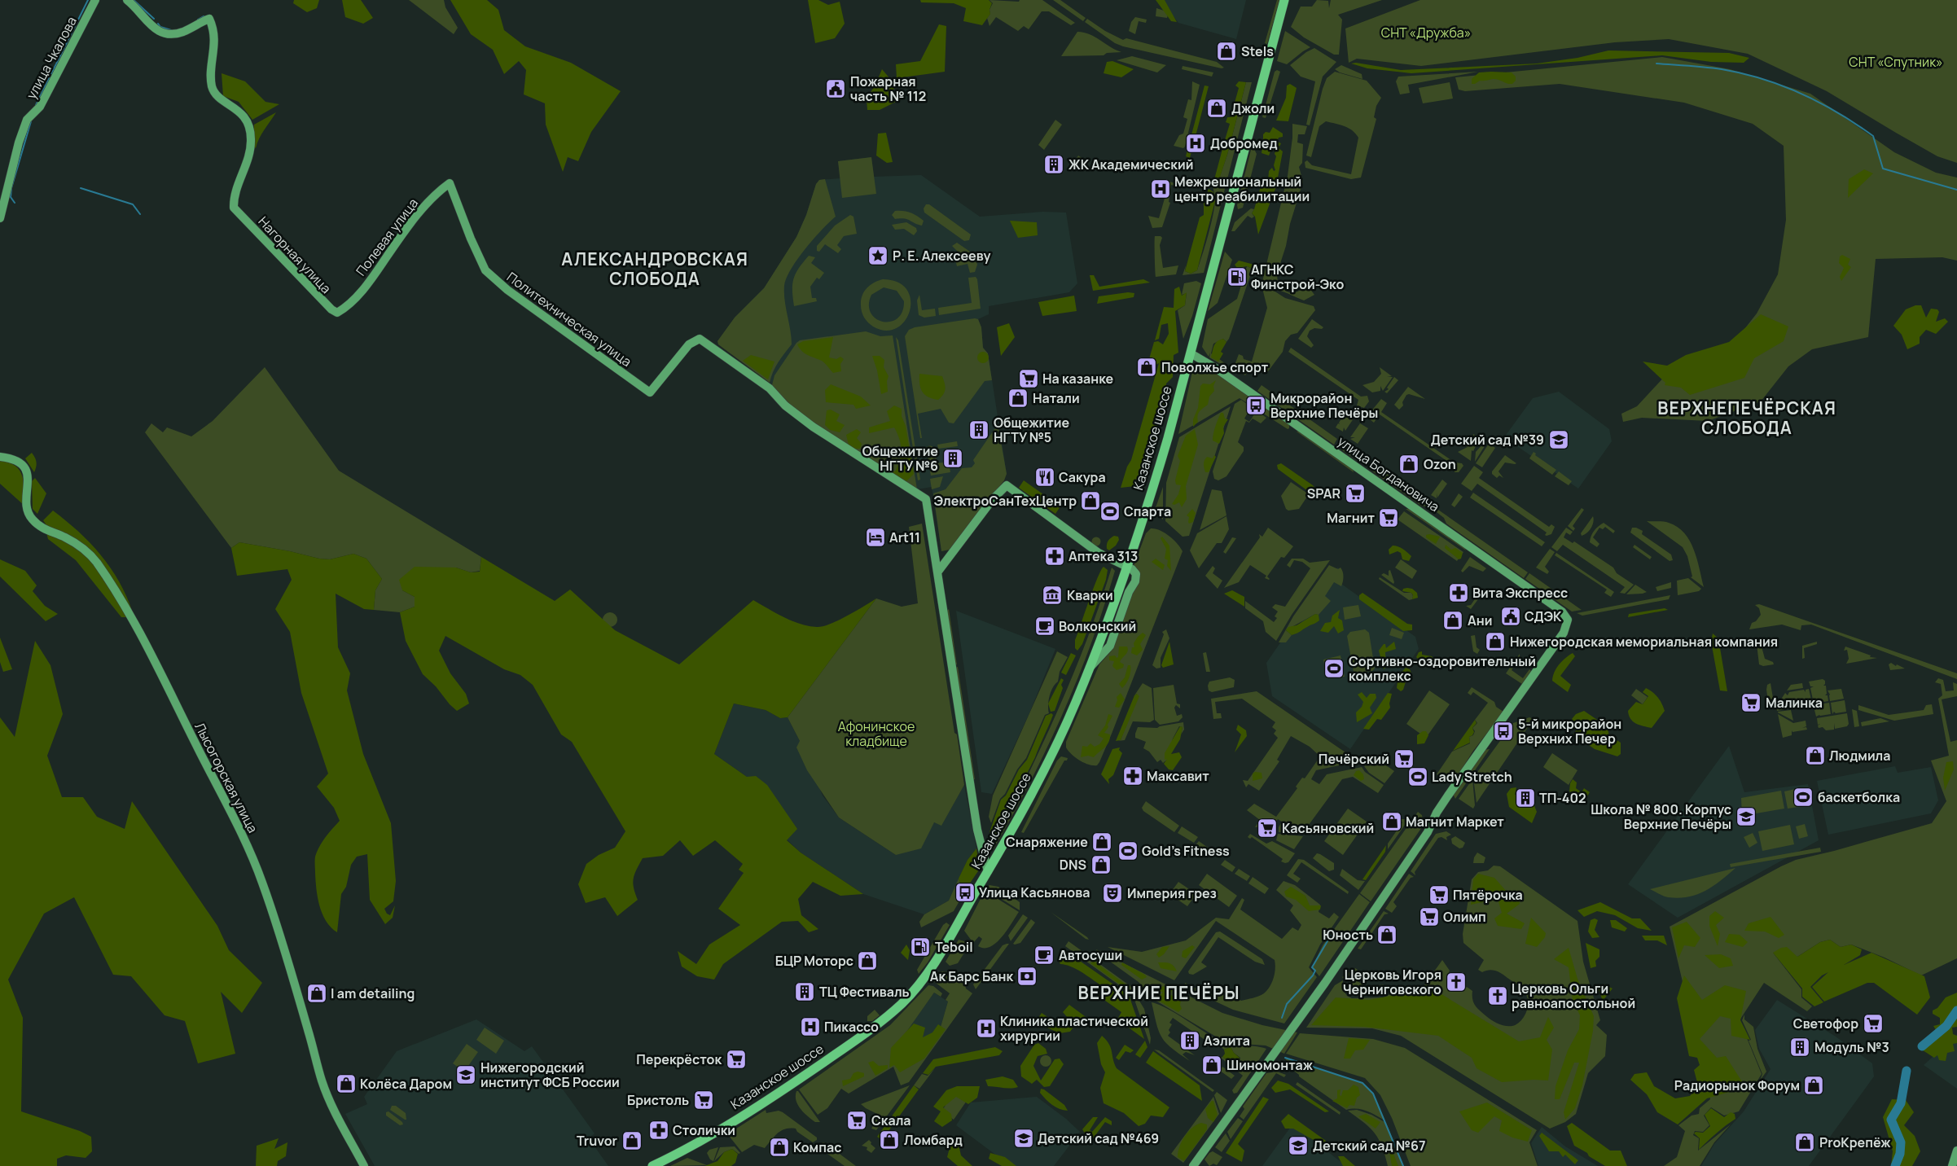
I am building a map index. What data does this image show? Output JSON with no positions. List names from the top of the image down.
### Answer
{
  "streets": {
    "main road": ["Казанское шоссе"],
    "street": [
      "улица Чкалова",
      "Полевая улица",
      "Нагорная улица",
      "Политехническая улица",
      "улица Богдановича",
      "Лысогорская улица"
    ]
  },
  "crossings": [
    ["Полевая улица", "Нагорная улица"],
    ["Полевая улица", "Политехническая улица"],
    ["Казанское шоссе", "улица Богдановича"]
  ],
  "districts": ["АЛЕКСАНДРОВСКАЯ СЛОБОДА", "ВЕРХНЕПЕЧЁРСКАЯ СЛОБОДА", "ВЕРХНИЕ ПЕЧЁРЫ"],
  "parks": ["СНТ «Дружба»", "СНТ «Спутник»", "Афонинское кладбище"],
  "places": {
    "shop": [
      "Stels",
      "Джоли",
      "Поволжье спорт",
      "Натали",
      "Ozon",
      "ЭлектроСанТехЦентр",
      "Ани",
      "Нижегородская мемориальная компания",
      "Людмила",
      "Магнит Маркет",
      "Снаряжение",
      "DNS",
      "Юность",
      "БЦР Моторс",
      "I am detailing",
      "Шиномонтаж",
      "Колёса Даром",
      "Радиорынок Форум",
      "Ломбард",
      "Truvor",
      "ProКрепёж",
      "Компас"
    ],
    "public building": ["Пожарная часть № 112", "СДЭК"],
    "hospital": [
      "Добромед",
      "Межрешиональный центр реабилитации",
      "Пикассо",
      "Клиника пластической хирургии"
    ],
    "building": [
      "ЖК Академический",
      "Общежитие НГТУ №5",
      "Общежитие НГТУ №6",
      "ТП-402",
      "ТЦ Фестиваль",
      "Аэлита",
      "Модуль №3"
    ],
    "place": ["Р. Е. Алексееву"],
    "fuel station": ["АГНКС Финстрой-Эко", "Teboil"],
    "supermarket": [
      "На казанке",
      "SPAR",
      "Магнит",
      "Малинка",
      "Печёрский",
      "Касьяновский",
      "Пятёрочка",
      "Олимп",
      "Светофор",
      "Перекрёсток",
      "Бристоль",
      "Скала"
    ],
    "bus stop": ["Микрорайон Верхние Печёры", "5-й микрорайон Верхних Печер", "Улица Касьянова"],
    "school or university": [
      "Детский сад №39",
      "Школа № 800. Корпус Верхние Печёры",
      "Нижегородский институт ФСБ России",
      "Детский сад №469",
      "Детский сад №67"
    ],
    "restaurant": ["Сакура"],
    "sports": [
      "Спарта",
      "Сортивно-оздоровительный комплекс",
      "Lady Stretch",
      "баскетболка",
      "Gold's Fitness"
    ],
    "hotel": ["Art11"],
    "pharmacy": [
      "Аптека 313",
      "Вита Экспресс",
      "Максавит",
      "Столички"
    ],
    "museum": ["Кварки"],
    "cafe": ["Волконский", "Автосуши"],
    "theatre": ["Империя грез"],
    "bank": ["Ак Барс Банк"],
    "church": ["Церковь Игоря Черниговского", "Церковь Ольги равноапостольной"]
  }
}
